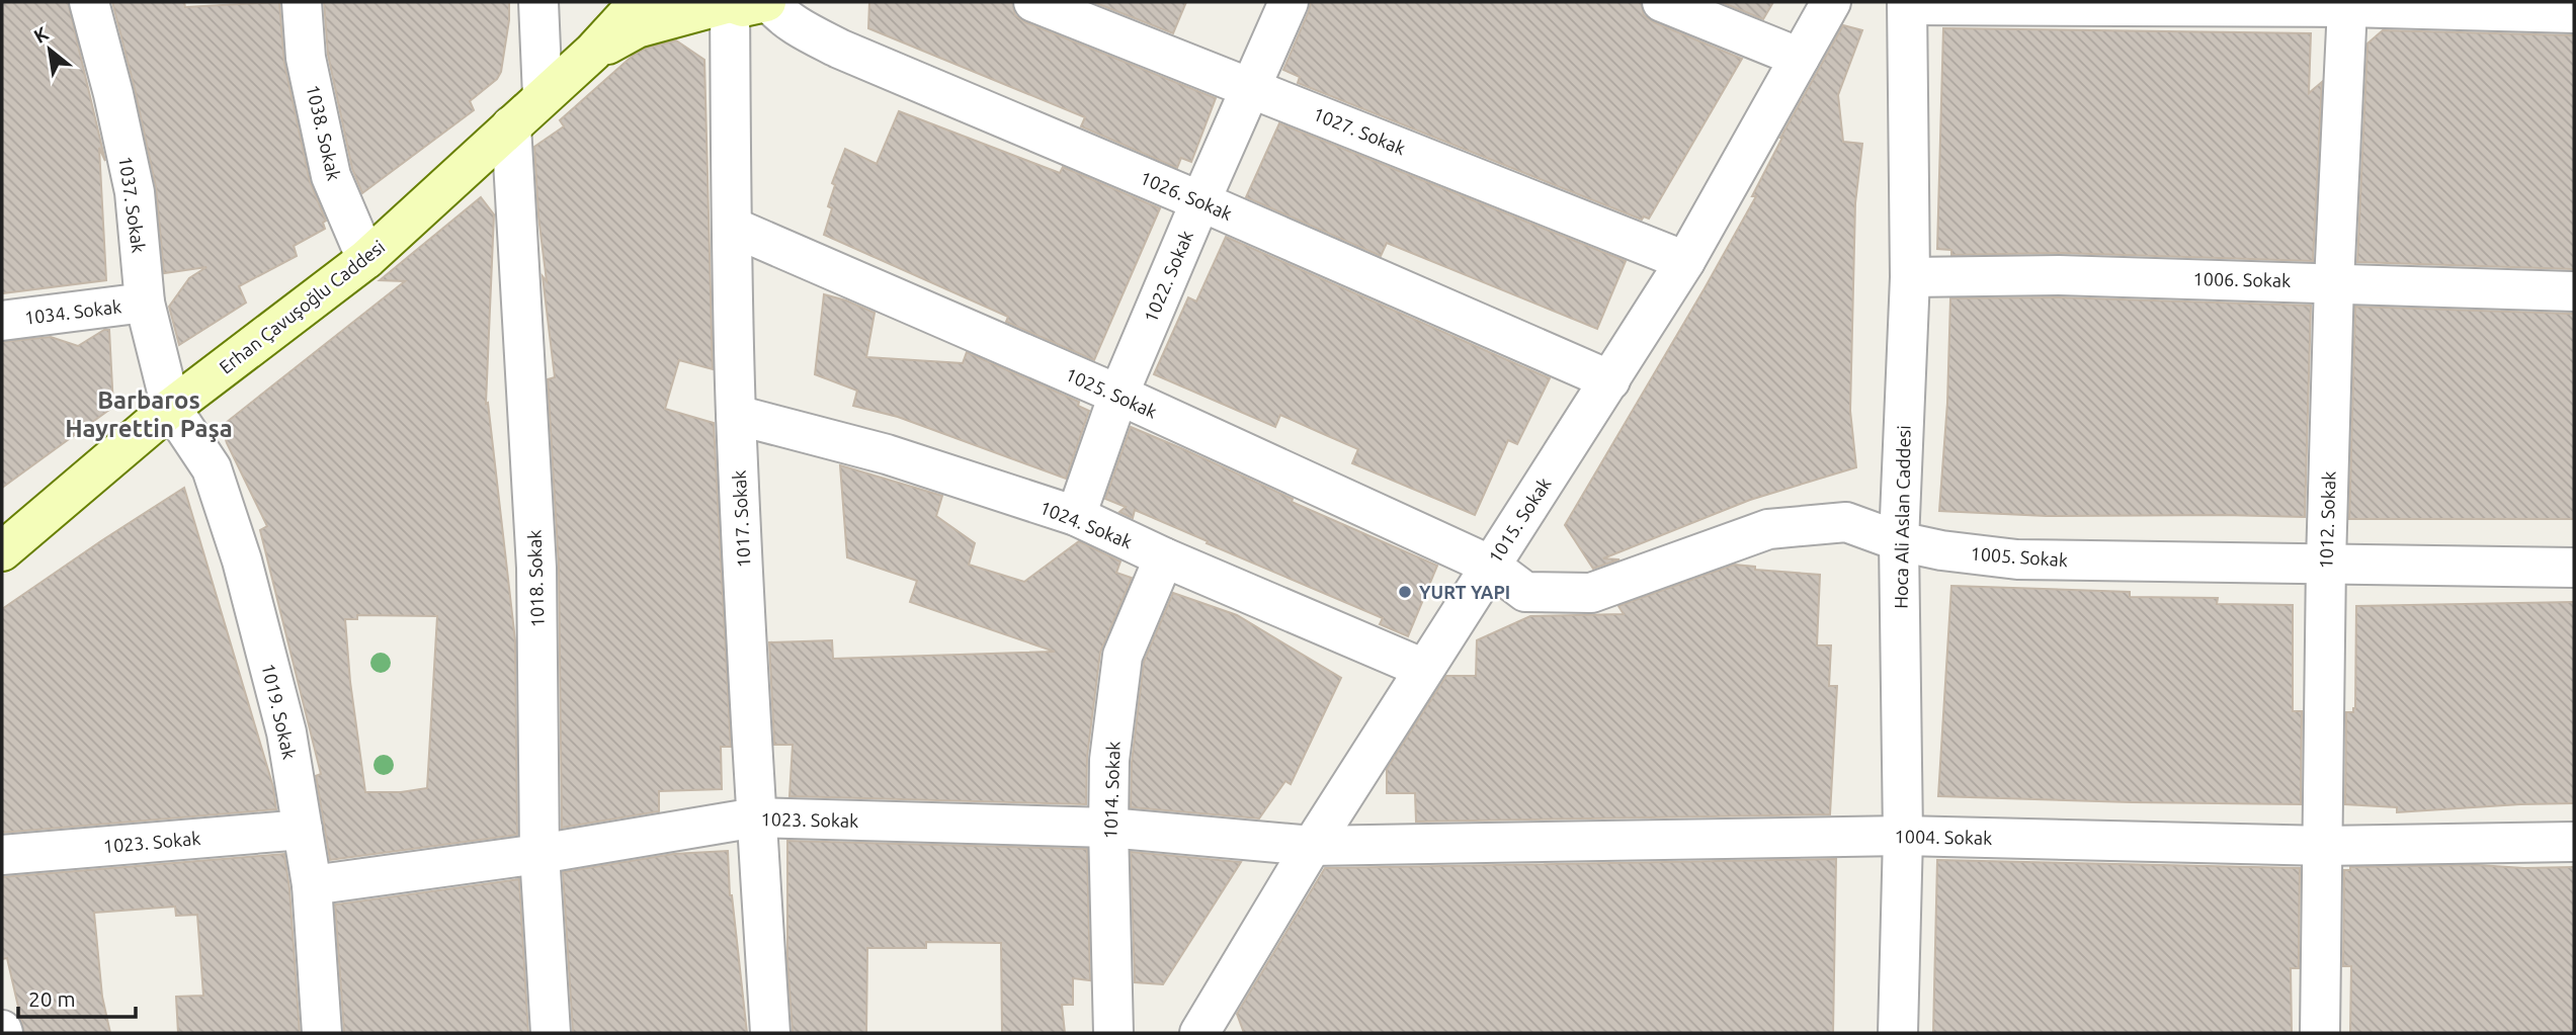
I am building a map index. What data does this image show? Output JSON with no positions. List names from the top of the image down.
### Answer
{
  "streets": {
    "street": [
      "1027. Sokak",
      "1038. Sokak",
      "1026. Sokak",
      "1037. Sokak",
      "1022. Sokak",
      "1006. Sokak",
      "Erhan Çavuşoğlu Caddesi",
      "1034. Sokak",
      "1025. Sokak",
      "Hoca Ali Aslan Caddesi",
      "1017. Sokak",
      "1015. Sokak",
      "1012. Sokak",
      "1024. Sokak",
      "1005. Sokak",
      "1018. Sokak",
      "1019. Sokak",
      "1014. Sokak",
      "1023. Sokak",
      "1004. Sokak"
    ]
  },
  "crossings": [
    ["1027. Sokak", "1022. Sokak"],
    ["1027. Sokak", "1015. Sokak"],
    ["1038. Sokak", "Erhan Çavuşoğlu Caddesi"],
    ["1026. Sokak", "1022. Sokak"],
    ["1026. Sokak", "1017. Sokak"],
    ["1026. Sokak", "1015. Sokak"],
    ["1037. Sokak", "Erhan Çavuşoğlu Caddesi"],
    ["1037. Sokak", "1034. Sokak"],
    ["1037. Sokak", "1019. Sokak"],
    ["1022. Sokak", "1025. Sokak"],
    ["1022. Sokak", "1024. Sokak"],
    ["1006. Sokak", "Hoca Ali Aslan Caddesi"],
    ["1006. Sokak", "1012. Sokak"],
    ["Erhan Çavuşoğlu Caddesi", "1018. Sokak"],
    ["Erhan Çavuşoğlu Caddesi", "1019. Sokak"],
    ["1025. Sokak", "1017. Sokak"],
    ["1025. Sokak", "1015. Sokak"],
    ["1025. Sokak", "1005. Sokak"],
    ["Hoca Ali Aslan Caddesi", "1005. Sokak"],
    ["Hoca Ali Aslan Caddesi", "1004. Sokak"],
    ["1017. Sokak", "1024. Sokak"],
    ["1017. Sokak", "1023. Sokak"],
    ["1015. Sokak", "1024. Sokak"],
    ["1015. Sokak", "1005. Sokak"],
    ["1015. Sokak", "1023. Sokak"],
    ["1015. Sokak", "1004. Sokak"],
    ["1012. Sokak", "1005. Sokak"],
    ["1012. Sokak", "1004. Sokak"],
    ["1024. Sokak", "1014. Sokak"],
    ["1018. Sokak", "1023. Sokak"],
    ["1019. Sokak", "1023. Sokak"],
    ["1014. Sokak", "1023. Sokak"],
    ["1023. Sokak", "1004. Sokak"]
  ],
  "districts": ["Barbaros Hayrettin Paşa"],
  "places": ["YURT YAPI"],
  "scale_bar": "20 m",
  "north": "top left"
}
